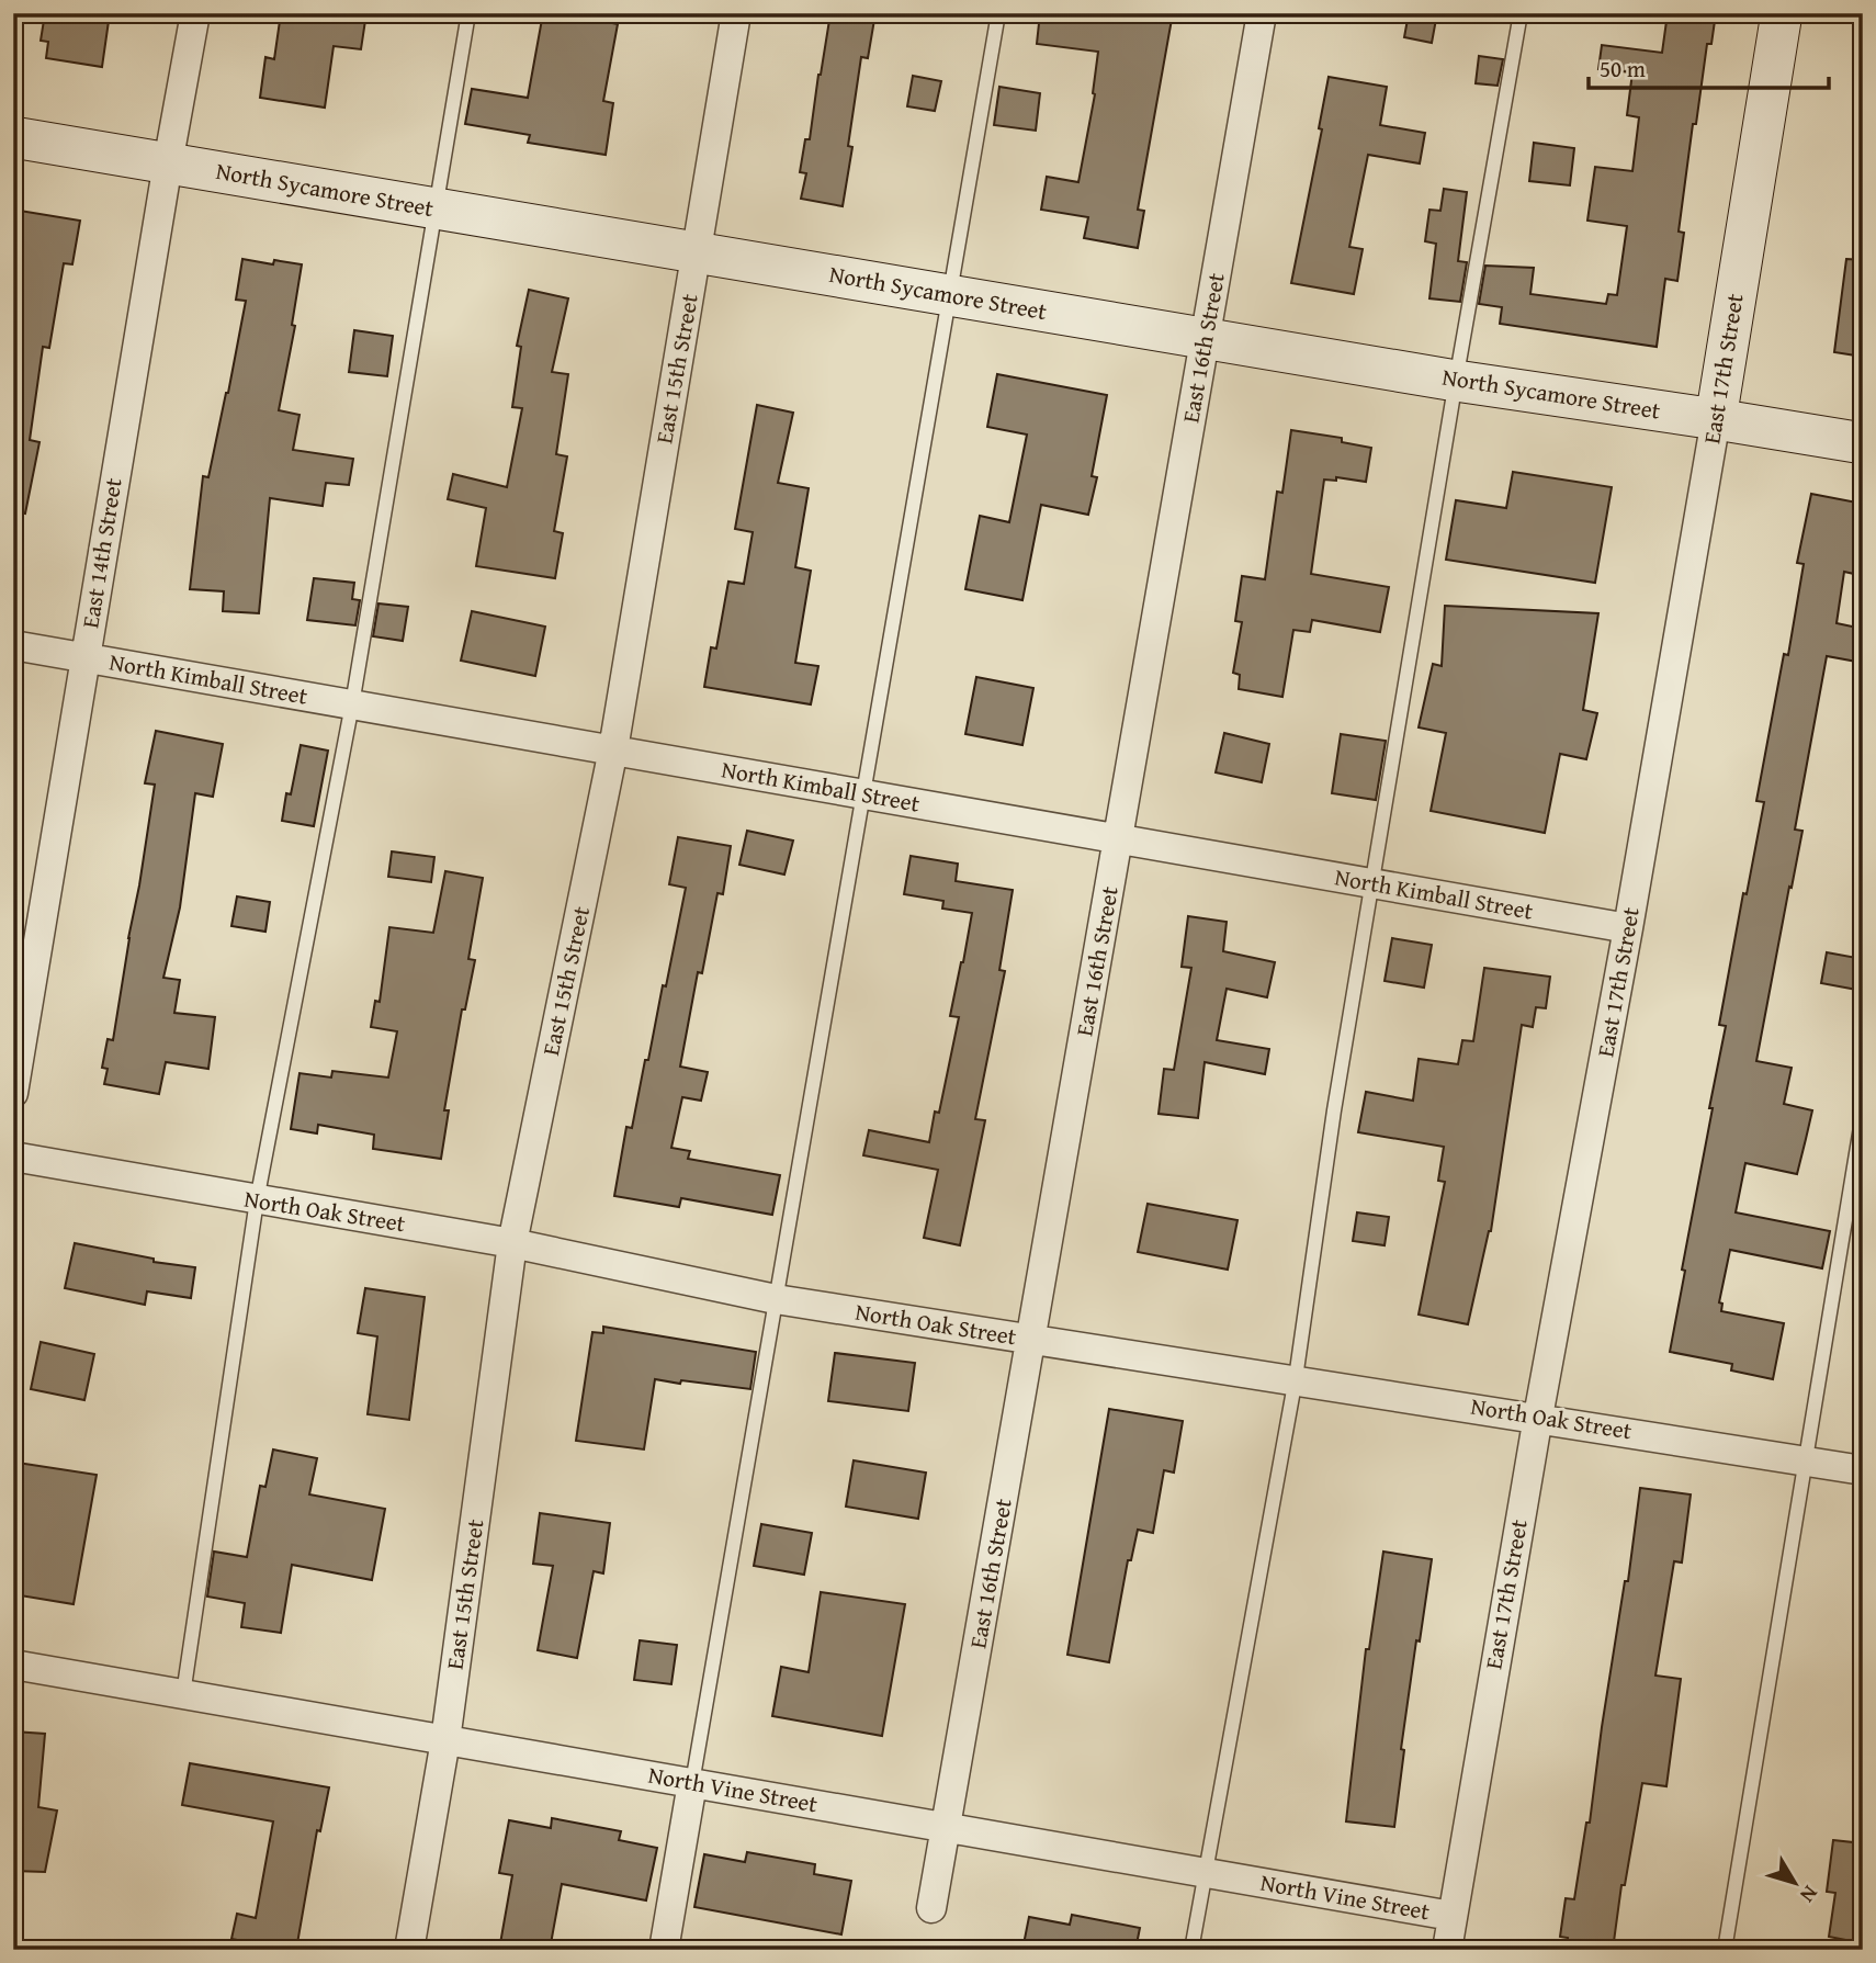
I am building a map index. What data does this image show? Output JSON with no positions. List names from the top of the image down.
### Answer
{
  "streets": {
    "main road": ["North Sycamore Street", "East 17th Street"],
    "street": [
      "East 16th Street",
      "East 15th Street",
      "East 14th Street",
      "North Kimball Street",
      "North Oak Street",
      "North Vine Street"
    ]
  },
  "crossings": [
    ["North Sycamore Street", "East 16th Street"],
    ["North Sycamore Street", "East 15th Street"],
    ["North Sycamore Street", "East 17th Street"],
    ["North Sycamore Street", "East 14th Street"],
    ["East 16th Street", "North Kimball Street"],
    ["East 16th Street", "North Oak Street"],
    ["East 16th Street", "North Vine Street"],
    ["East 15th Street", "North Kimball Street"],
    ["East 15th Street", "North Oak Street"],
    ["East 15th Street", "North Vine Street"],
    ["East 17th Street", "North Kimball Street"],
    ["East 17th Street", "North Oak Street"],
    ["East 17th Street", "North Vine Street"],
    ["East 14th Street", "North Kimball Street"]
  ],
  "scale_bar": "50 m",
  "north": "bottom right"
}
